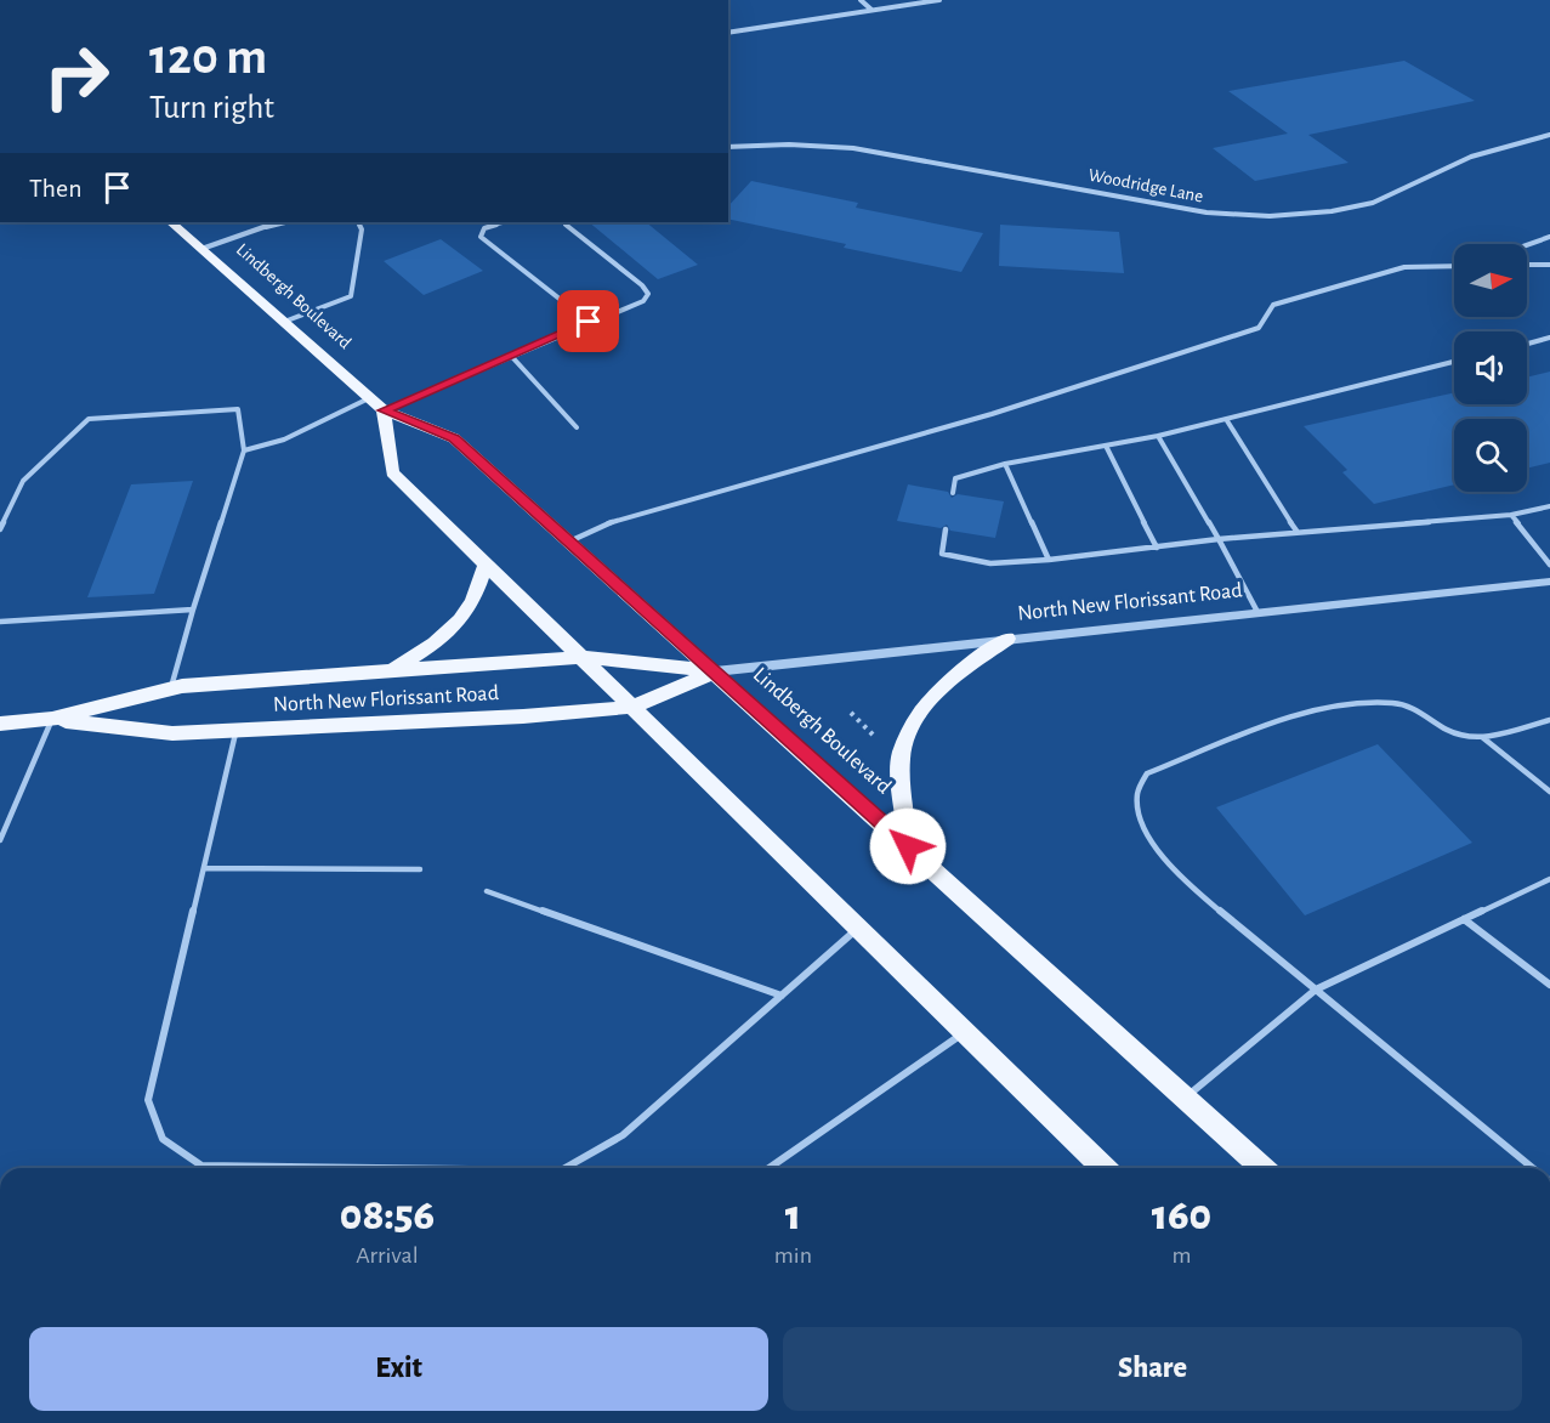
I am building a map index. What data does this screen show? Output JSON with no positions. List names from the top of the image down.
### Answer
{
  "streets": {
    "main road": ["Lindbergh Boulevard", "North New Florissant Road"],
    "street": ["Woodridge Lane"]
  },
  "crossings": [
    ["Lindbergh Boulevard", "North New Florissant Road"]
  ],
  "north": "right",
  "page": {
    "turn": ["120 m", "Turn right"],
    "then": "Then",
    "eta": [
      "08:56",
      "Arrival",
      "1",
      "min",
      "160",
      "m"
    ],
    "buttons": ["Exit", "Share"]
  }
}
